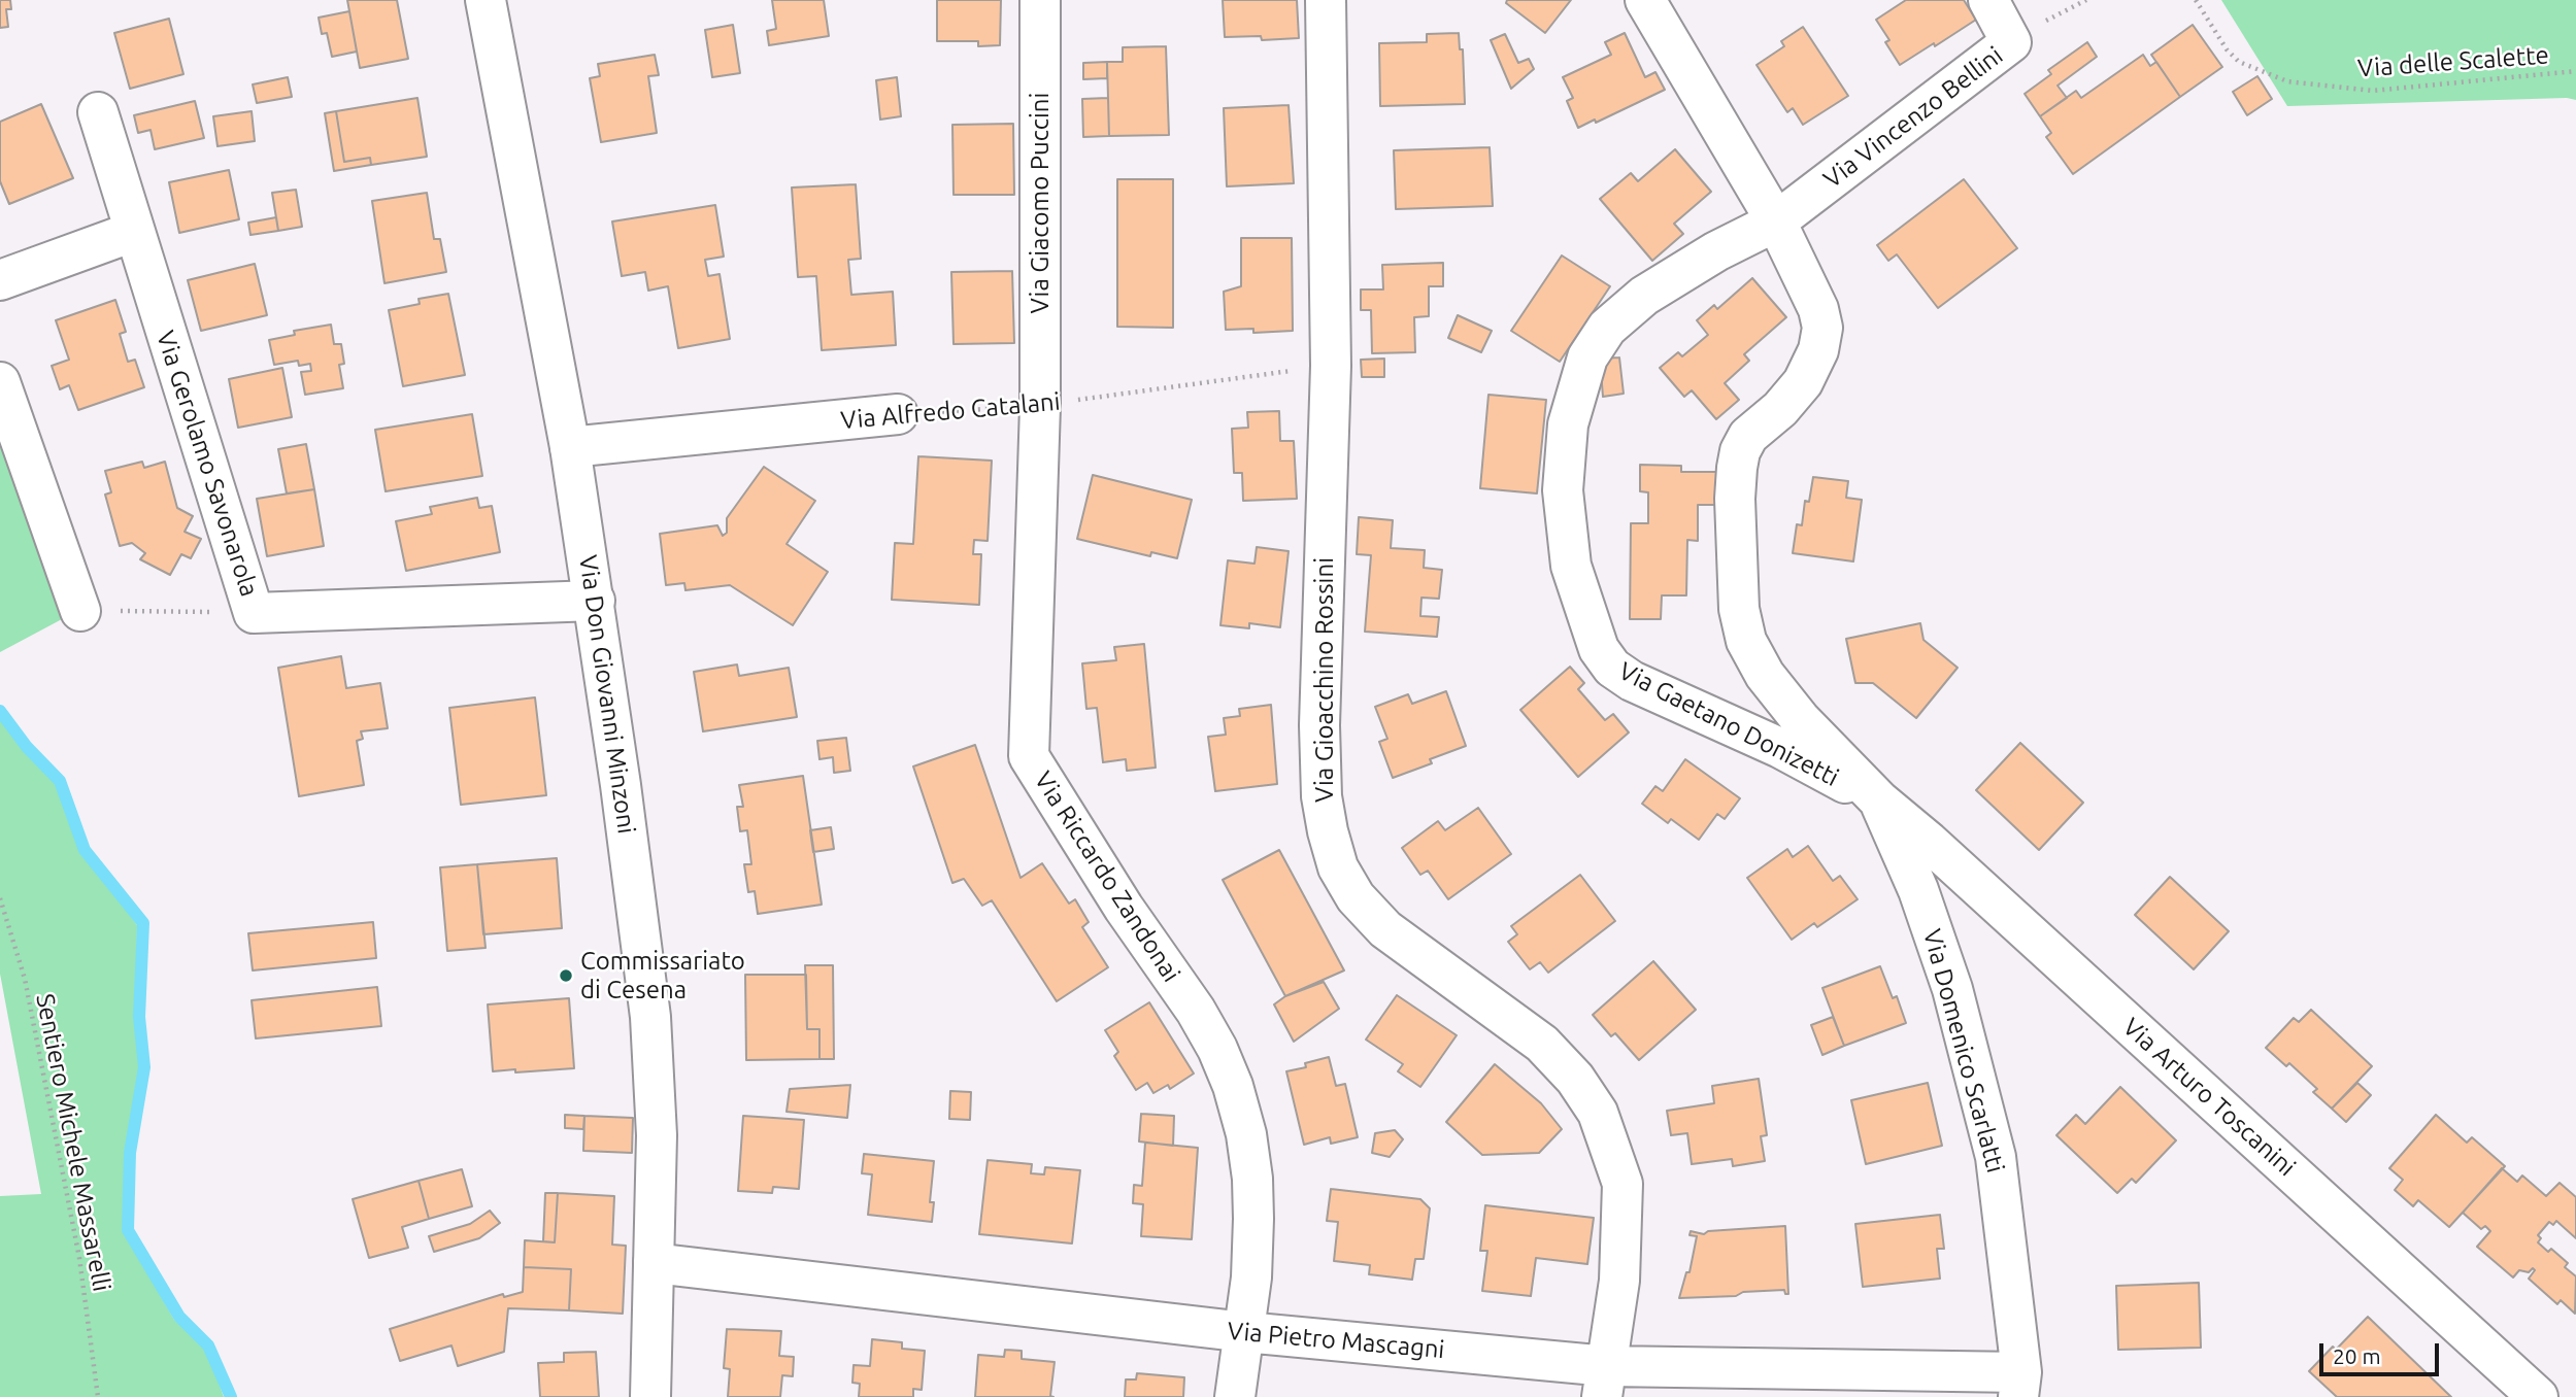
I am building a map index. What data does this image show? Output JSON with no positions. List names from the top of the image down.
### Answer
{
  "streets": {
    "street": [
      "Via Vincenzo Bellini",
      "Via Giacomo Puccini",
      "Via Alfredo Catalani",
      "Via Gerolamo Savonarola",
      "Via Gioacchino Rossini",
      "Via Don Giovanni Minzoni",
      "Via Gaetano Donizetti",
      "Via Riccardo Zandonai",
      "Via Domenico Scarlatti",
      "Via Arturo Toscanini",
      "Via Pietro Mascagni"
    ],
    "path": ["Via delle Scalette", "Sentiero Michele Massarelli"]
  },
  "crossings": [
    ["Via Vincenzo Bellini", "Via Gaetano Donizetti"],
    ["Via Giacomo Puccini", "Via Alfredo Catalani"],
    ["Via Giacomo Puccini", "Via Riccardo Zandonai"],
    ["Via Alfredo Catalani", "Via Gioacchino Rossini"],
    ["Via Alfredo Catalani", "Via Don Giovanni Minzoni"],
    ["Via Alfredo Catalani", "Via Riccardo Zandonai"],
    ["Via Gerolamo Savonarola", "Via Don Giovanni Minzoni"],
    ["Via Gioacchino Rossini", "Via Pietro Mascagni"],
    ["Via Don Giovanni Minzoni", "Via Pietro Mascagni"],
    ["Via Gaetano Donizetti", "Via Domenico Scarlatti"],
    ["Via Gaetano Donizetti", "Via Arturo Toscanini"],
    ["Via Riccardo Zandonai", "Via Pietro Mascagni"],
    ["Via Domenico Scarlatti", "Via Arturo Toscanini"],
    ["Via Domenico Scarlatti", "Via Pietro Mascagni"]
  ],
  "places": ["Commissariato di Cesena"],
  "scale_bar": "20 m"
}
